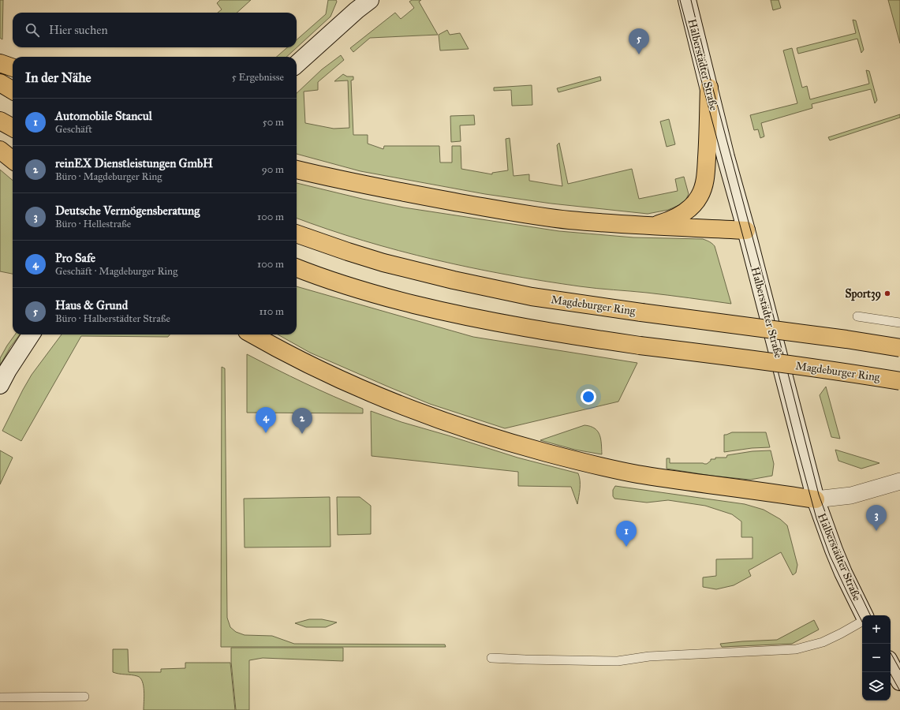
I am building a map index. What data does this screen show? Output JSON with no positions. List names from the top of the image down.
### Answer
{
  "streets": {
    "highway": ["Magdeburger Ring"],
    "main road": ["Halberstädter Straße"]
  },
  "places": ["Sport39"],
  "page": {
    "search": "Hier suchen",
    "pins": [
      "5",
      "4",
      "2",
      "3",
      "1"
    ],
    "heading": ["In der Nähe", "5 Ergebnisse"],
    "list": [
      {
        "mark": "1",
        "name": "Automobile Stancul",
        "note": "Geschäft",
        "value": "50 m"
      },
      {
        "mark": "2",
        "name": "reinEX Dienstleistungen GmbH",
        "note": "Büro · Magdeburger Ring",
        "value": "90 m"
      },
      {
        "mark": "3",
        "name": "Deutsche Vermögensberatung",
        "note": "Büro · Hellestraße",
        "value": "100 m"
      },
      {
        "mark": "4",
        "name": "Pro Safe",
        "note": "Geschäft · Magdeburger Ring",
        "value": "100 m"
      },
      {
        "mark": "5",
        "name": "Haus & Grund",
        "note": "Büro · Halberstädter Straße",
        "value": "110 m"
      }
    ],
    "map_buttons": ["+", "−"]
  }
}
